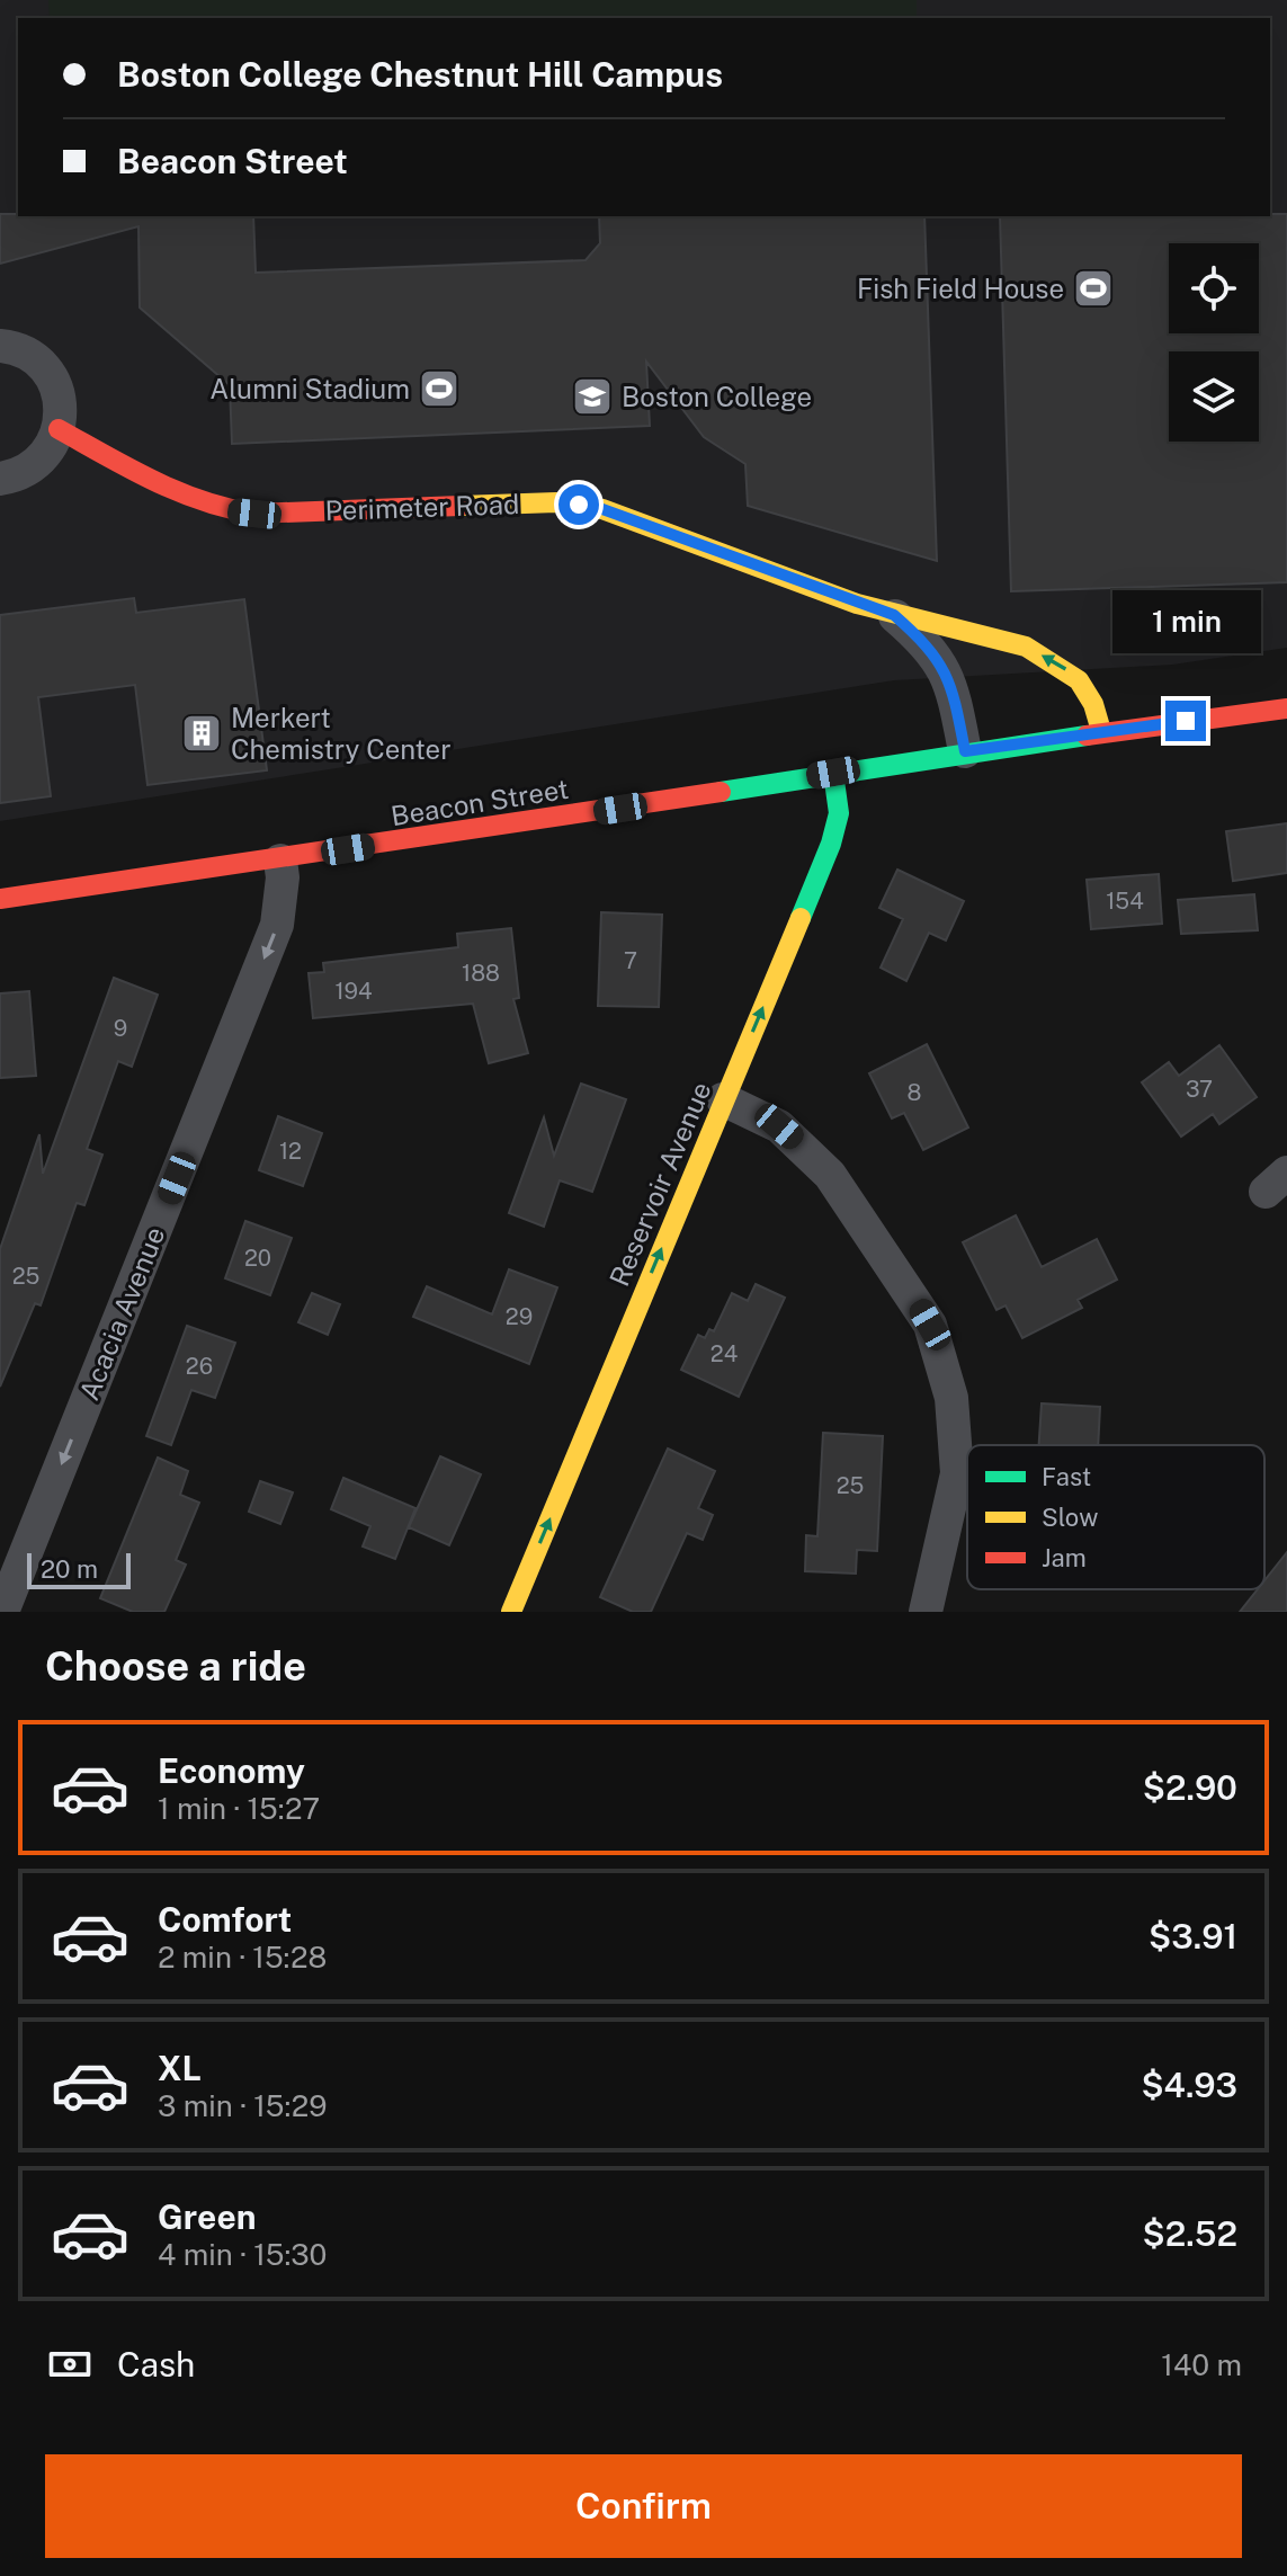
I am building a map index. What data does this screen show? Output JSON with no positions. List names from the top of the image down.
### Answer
{
  "streets": {
    "street": [
      "Perimeter Road",
      "Beacon Street",
      "Reservoir Avenue",
      "Acacia Avenue"
    ]
  },
  "crossings": [
    ["Perimeter Road", "Beacon Street"],
    ["Beacon Street", "Reservoir Avenue"],
    ["Beacon Street", "Acacia Avenue"]
  ],
  "one_way": ["Reservoir Avenue", "Acacia Avenue"],
  "places": {
    "sports": ["Fish Field House", "Alumni Stadium"],
    "school or university": ["Boston College"],
    "building": ["Merkert Chemistry Center"]
  },
  "house_numbers": [
    "154",
    "7",
    "188",
    "194",
    "9",
    "37",
    "8",
    "12",
    "20",
    "25",
    "29",
    "24",
    "26",
    "25"
  ],
  "legend": ["Fast", "Slow", "Jam"],
  "scale_bar": "20 m",
  "page": {
    "banner": ["Boston College Chestnut Hill Campus", "Beacon Street"],
    "bubble": "1 min",
    "scale": "20 m",
    "heading": "Choose a ride",
    "list": [
      {
        "name": "Economy",
        "note": "1 min · 15:27",
        "value": "$2.90"
      },
      {
        "name": "Comfort",
        "note": "2 min · 15:28",
        "value": "$3.91"
      },
      {
        "name": "XL",
        "note": "3 min · 15:29",
        "value": "$4.93"
      },
      {
        "name": "Green",
        "note": "4 min · 15:30",
        "value": "$2.52"
      }
    ],
    "pay": ["Cash", "140 m"],
    "buttons": "Confirm"
  }
}
